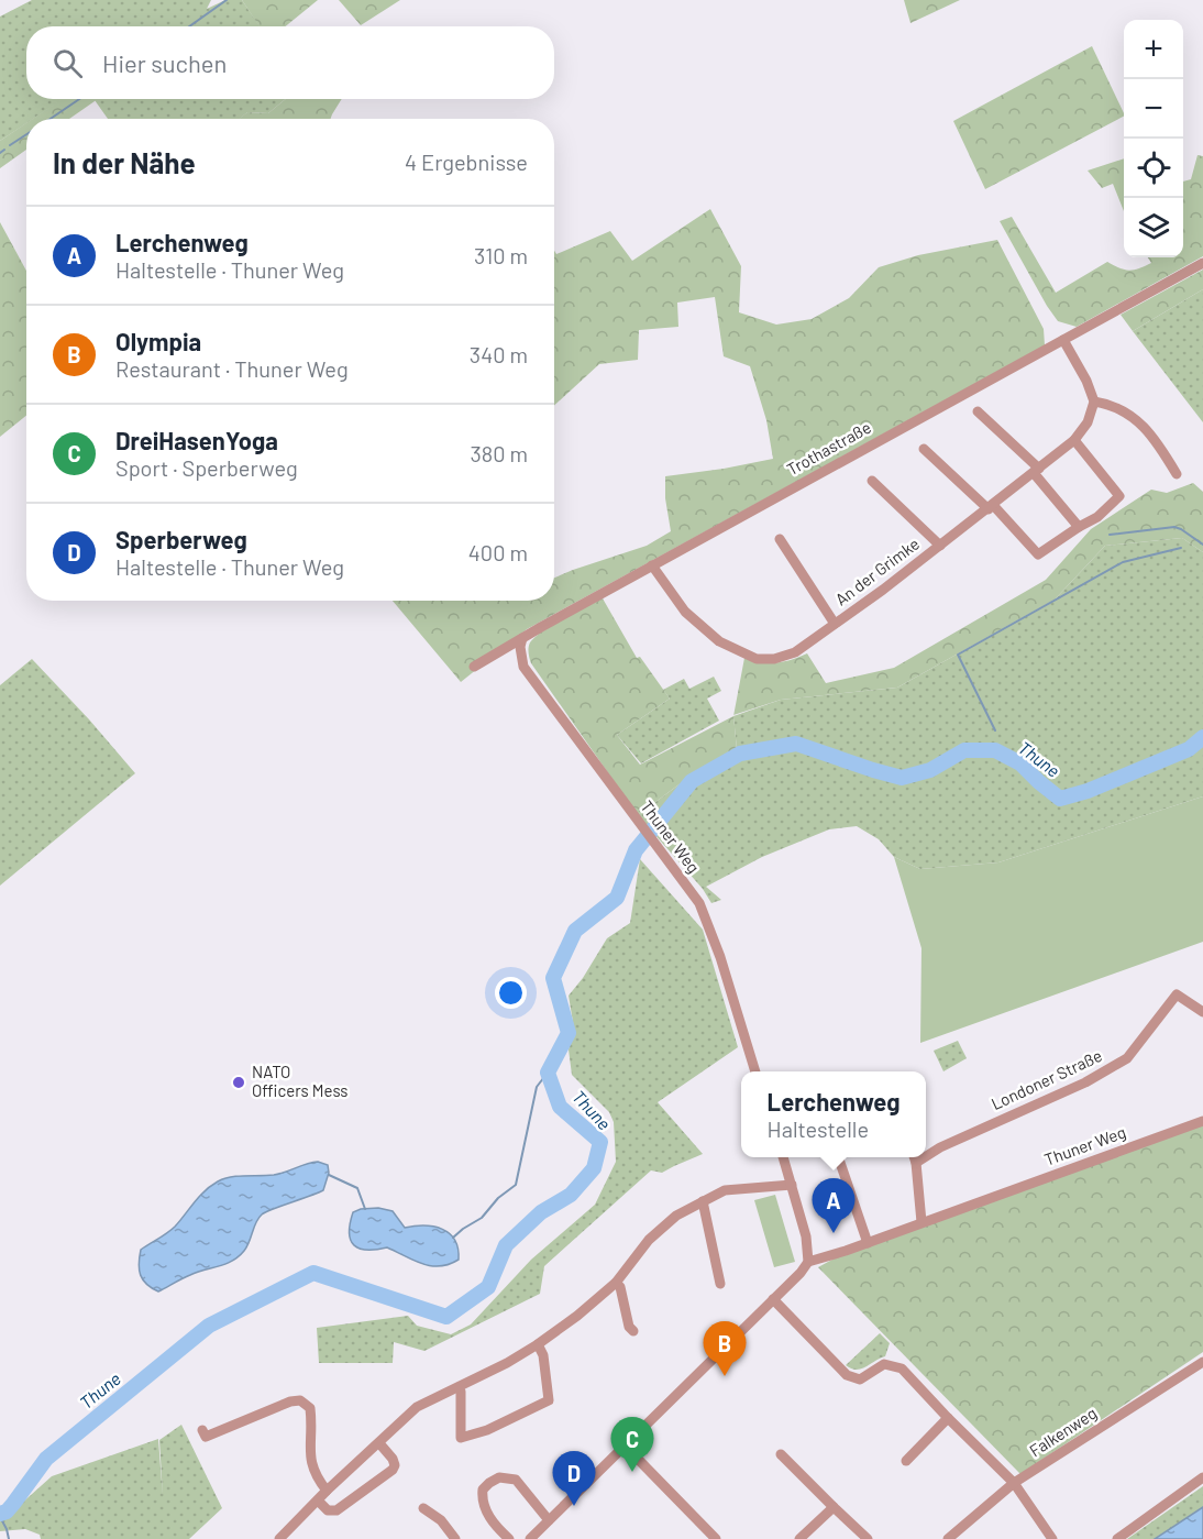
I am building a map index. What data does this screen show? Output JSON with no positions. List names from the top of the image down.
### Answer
{
  "streets": {
    "street": [
      "Trothastraße",
      "An der Grimke",
      "Thuner Weg",
      "Londoner Straße",
      "Falkenweg"
    ]
  },
  "crossings": [
    ["Trothastraße", "An der Grimke"],
    ["Trothastraße", "Thuner Weg"],
    ["Thuner Weg", "Londoner Straße"]
  ],
  "water": ["Thune"],
  "places": ["NATO Officers Mess"],
  "page": {
    "map_buttons": ["+", "−"],
    "search": "Hier suchen",
    "heading": ["In der Nähe", "4 Ergebnisse"],
    "list": [
      {
        "mark": "A",
        "name": "Lerchenweg",
        "note": "Haltestelle · Thuner Weg",
        "value": "310 m"
      },
      {
        "mark": "B",
        "name": "Olympia",
        "note": "Restaurant · Thuner Weg",
        "value": "340 m"
      },
      {
        "mark": "C",
        "name": "DreiHasenYoga",
        "note": "Sport · Sperberweg",
        "value": "380 m"
      },
      {
        "mark": "D",
        "name": "Sperberweg",
        "note": "Haltestelle · Thuner Weg",
        "value": "400 m"
      }
    ],
    "popup": ["Lerchenweg", "Haltestelle"],
    "pins": [
      "A",
      "B",
      "C",
      "D"
    ]
  }
}
